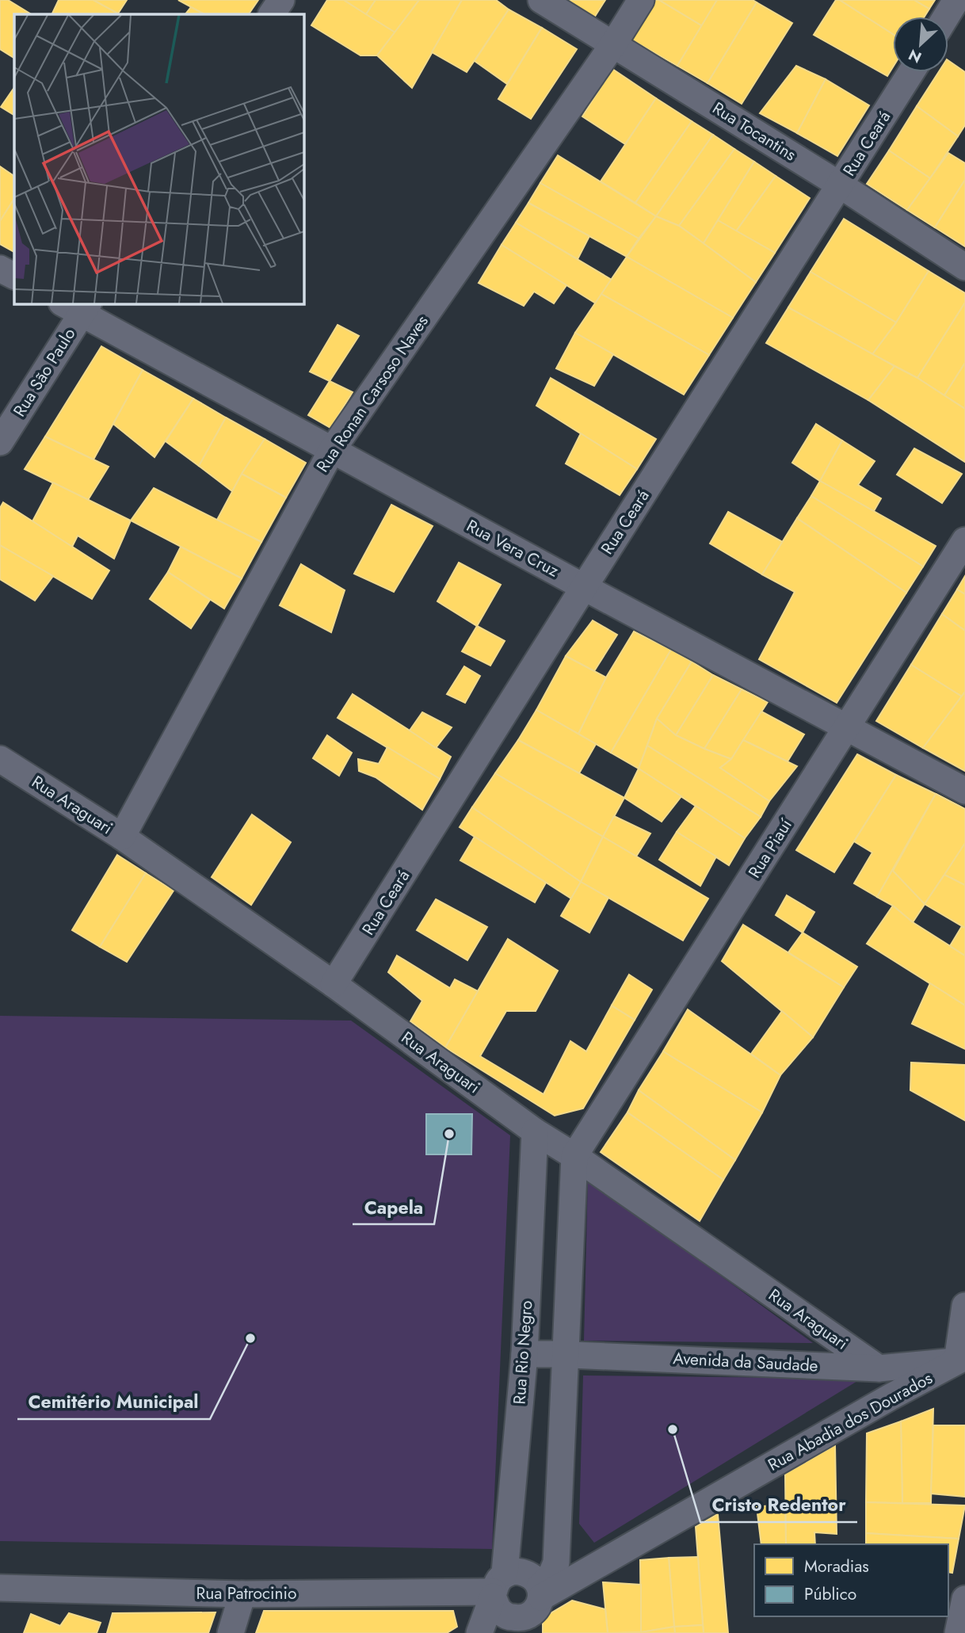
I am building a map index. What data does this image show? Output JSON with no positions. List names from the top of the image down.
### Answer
{
  "streets": {
    "street": [
      "Rua Tocantins",
      "Rua Ceará",
      "Rua São Paulo",
      "Rua Ronan Carsoso Naves",
      "Rua Vera Cruz",
      "Rua Araguari",
      "Rua Piauí",
      "Rua Rio Negro",
      "Avenida da Saudade",
      "Rua Abadia dos Dourados",
      "Rua Patrocinio"
    ]
  },
  "crossings": [
    ["Rua Tocantins", "Rua Ceará"],
    ["Rua Tocantins", "Rua Ronan Carsoso Naves"],
    ["Rua Ceará", "Rua Vera Cruz"],
    ["Rua Ceará", "Rua Araguari"],
    ["Rua São Paulo", "Rua Vera Cruz"],
    ["Rua Ronan Carsoso Naves", "Rua Vera Cruz"],
    ["Rua Ronan Carsoso Naves", "Rua Araguari"],
    ["Rua Vera Cruz", "Rua Piauí"],
    ["Rua Araguari", "Rua Piauí"],
    ["Rua Araguari", "Rua Rio Negro"],
    ["Rua Araguari", "Avenida da Saudade"],
    ["Rua Rio Negro", "Avenida da Saudade"],
    ["Rua Rio Negro", "Rua Abadia dos Dourados"],
    ["Rua Rio Negro", "Rua Patrocinio"],
    ["Avenida da Saudade", "Rua Abadia dos Dourados"],
    ["Rua Abadia dos Dourados", "Rua Patrocinio"]
  ],
  "places": ["Capela", "Cemitério Municipal", "Cristo Redentor"],
  "legend": ["Moradias", "Público"],
  "north": "bottom left"
}
